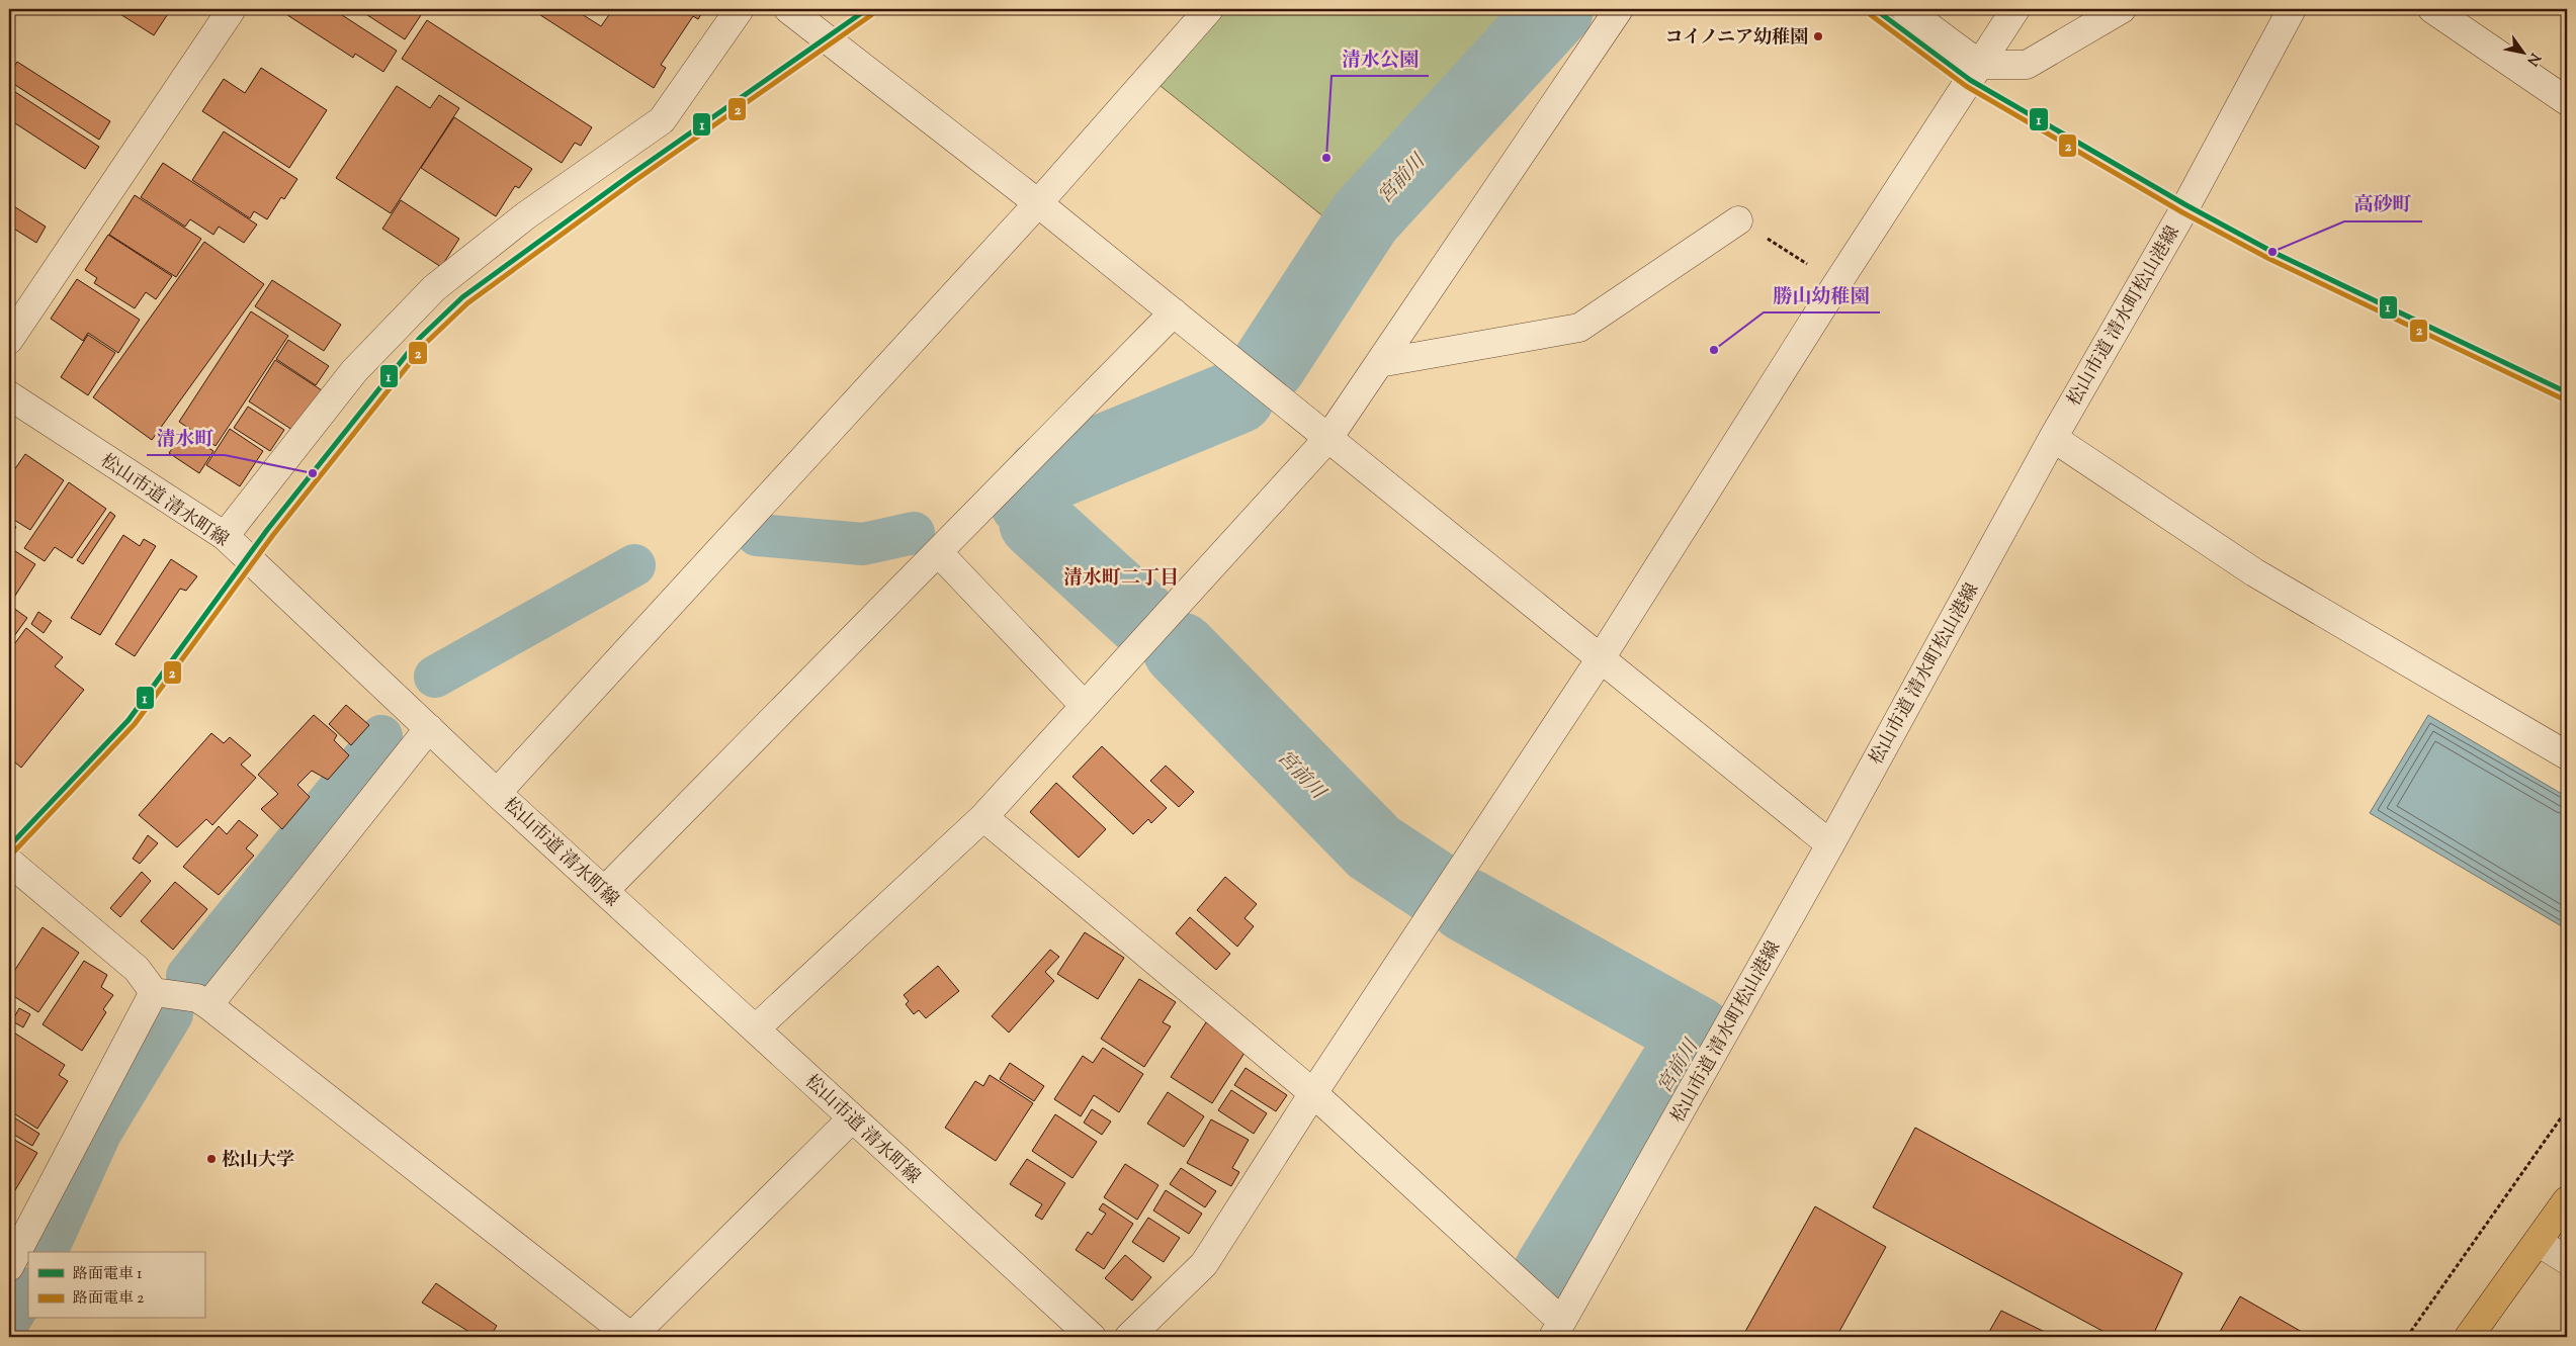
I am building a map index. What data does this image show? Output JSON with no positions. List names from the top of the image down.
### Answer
{
  "streets": {
    "street": ["松山市道 清水町松山港線", "松山市道 清水町線"]
  },
  "districts": ["清水町二丁目"],
  "water": ["宮前川"],
  "places": [
    "コイノニア幼稚園",
    "清水公園",
    "高砂町",
    "勝山幼稚園",
    "清水町",
    "松山大学"
  ],
  "lines": ["tram line 1", "tram line 2"],
  "legend": ["路面電車 1", "路面電車 2"],
  "north": "bottom right"
}
